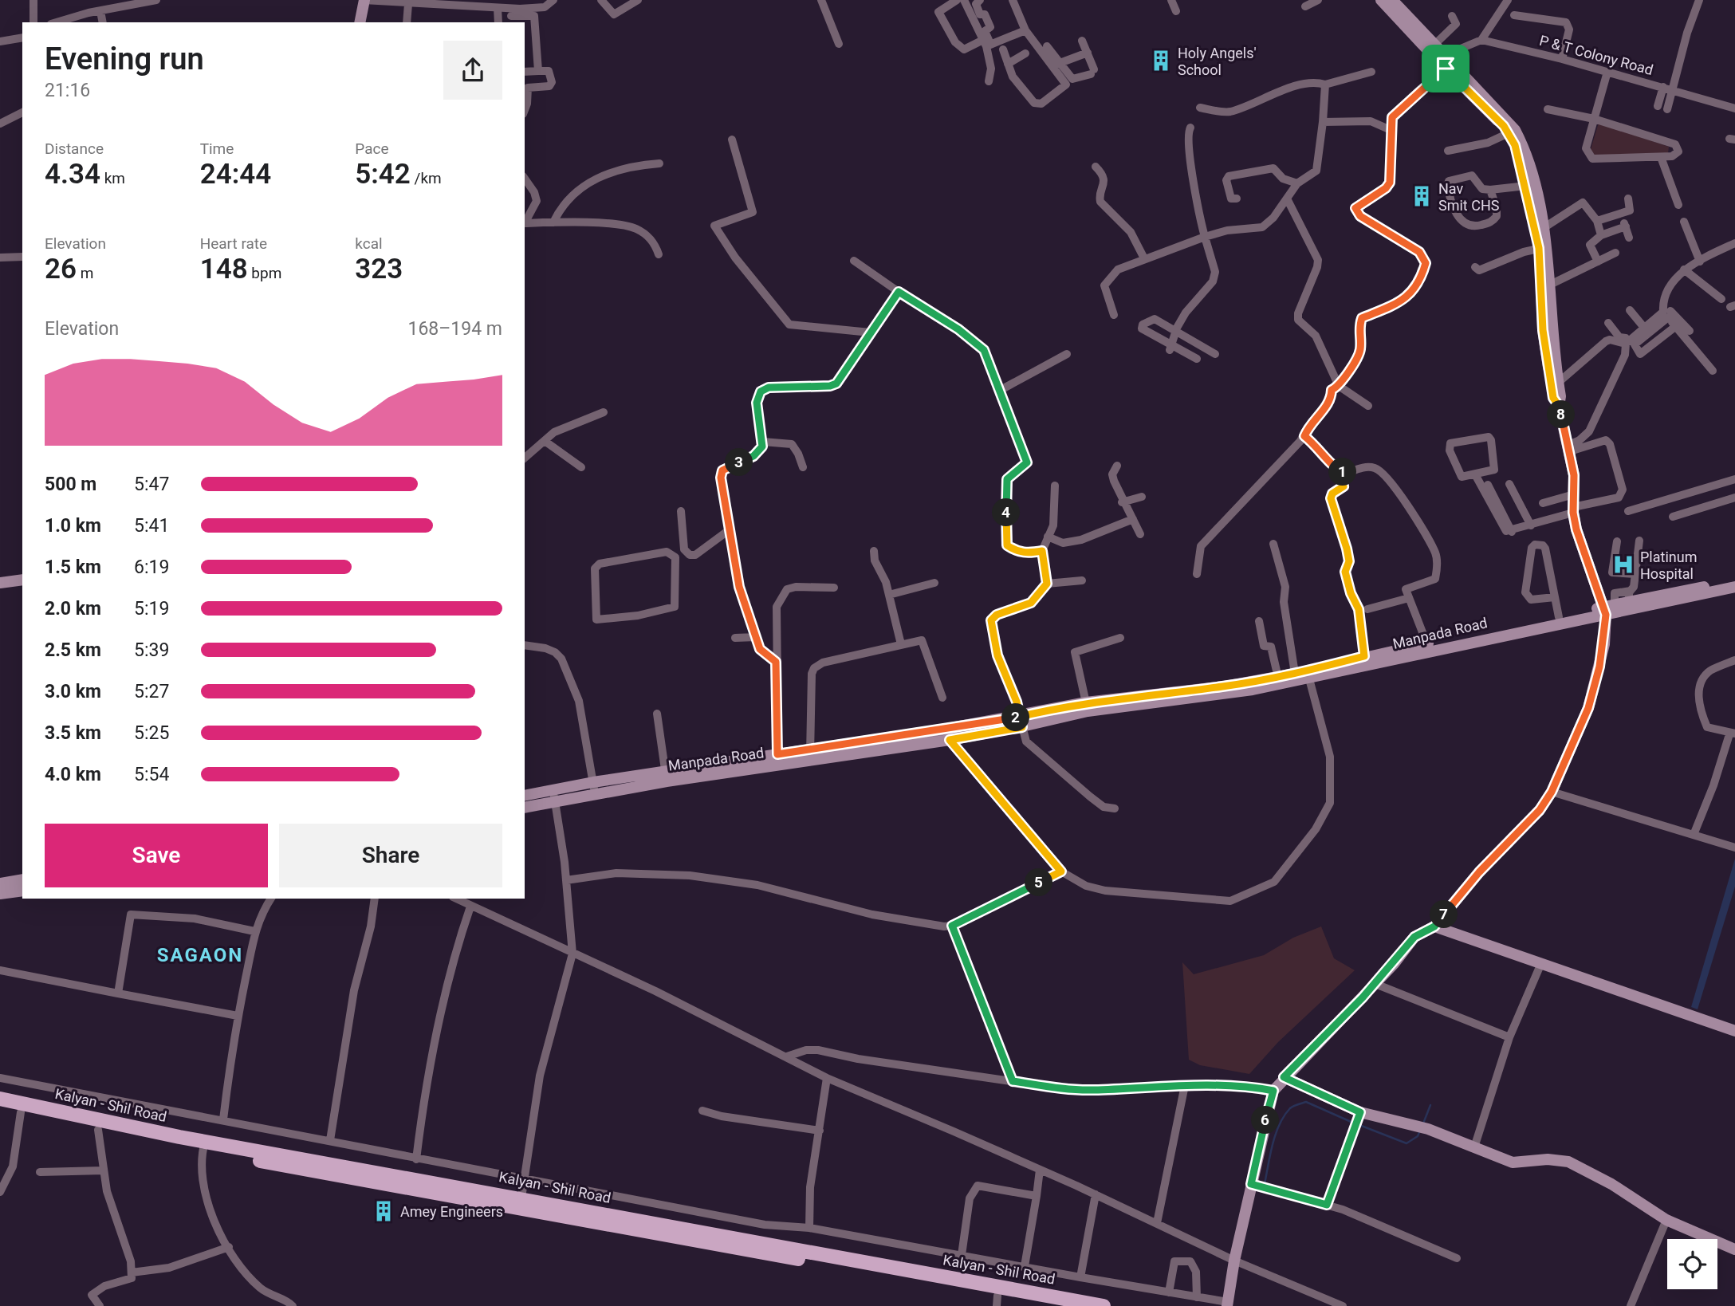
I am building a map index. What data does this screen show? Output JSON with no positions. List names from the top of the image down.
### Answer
{
  "streets": {
    "main road": ["Kalyan - Shil Road"],
    "street": ["P & T Colony Road", "Manpada Road"]
  },
  "districts": ["SAGAON"],
  "places": {
    "building": ["Holy Angels' School", "Nav Smit CHS", "Amey Engineers"],
    "hospital": ["Platinum Hospital"]
  },
  "page": {
    "heading": ["Evening run", "21:16"],
    "stats": [
      ["Distance", "4.34 km"],
      ["Time", "24:44"],
      ["Pace", "5:42 /km"],
      ["Elevation", "26 m"],
      ["Heart rate", "148 bpm"],
      ["kcal", "323"]
    ],
    "chart": ["Elevation", "168–194 m"],
    "pins": [
      "8",
      "3",
      "1",
      "4",
      "2",
      "5",
      "7",
      "6"
    ],
    "list": [
      {
        "name": "500 m",
        "note": "5:47"
      },
      {
        "name": "1.0 km",
        "note": "5:41"
      },
      {
        "name": "1.5 km",
        "note": "6:19"
      },
      {
        "name": "2.0 km",
        "note": "5:19"
      },
      {
        "name": "2.5 km",
        "note": "5:39"
      },
      {
        "name": "3.0 km",
        "note": "5:27"
      },
      {
        "name": "3.5 km",
        "note": "5:25"
      },
      {
        "name": "4.0 km",
        "note": "5:54"
      }
    ],
    "buttons": ["Save", "Share"]
  }
}
